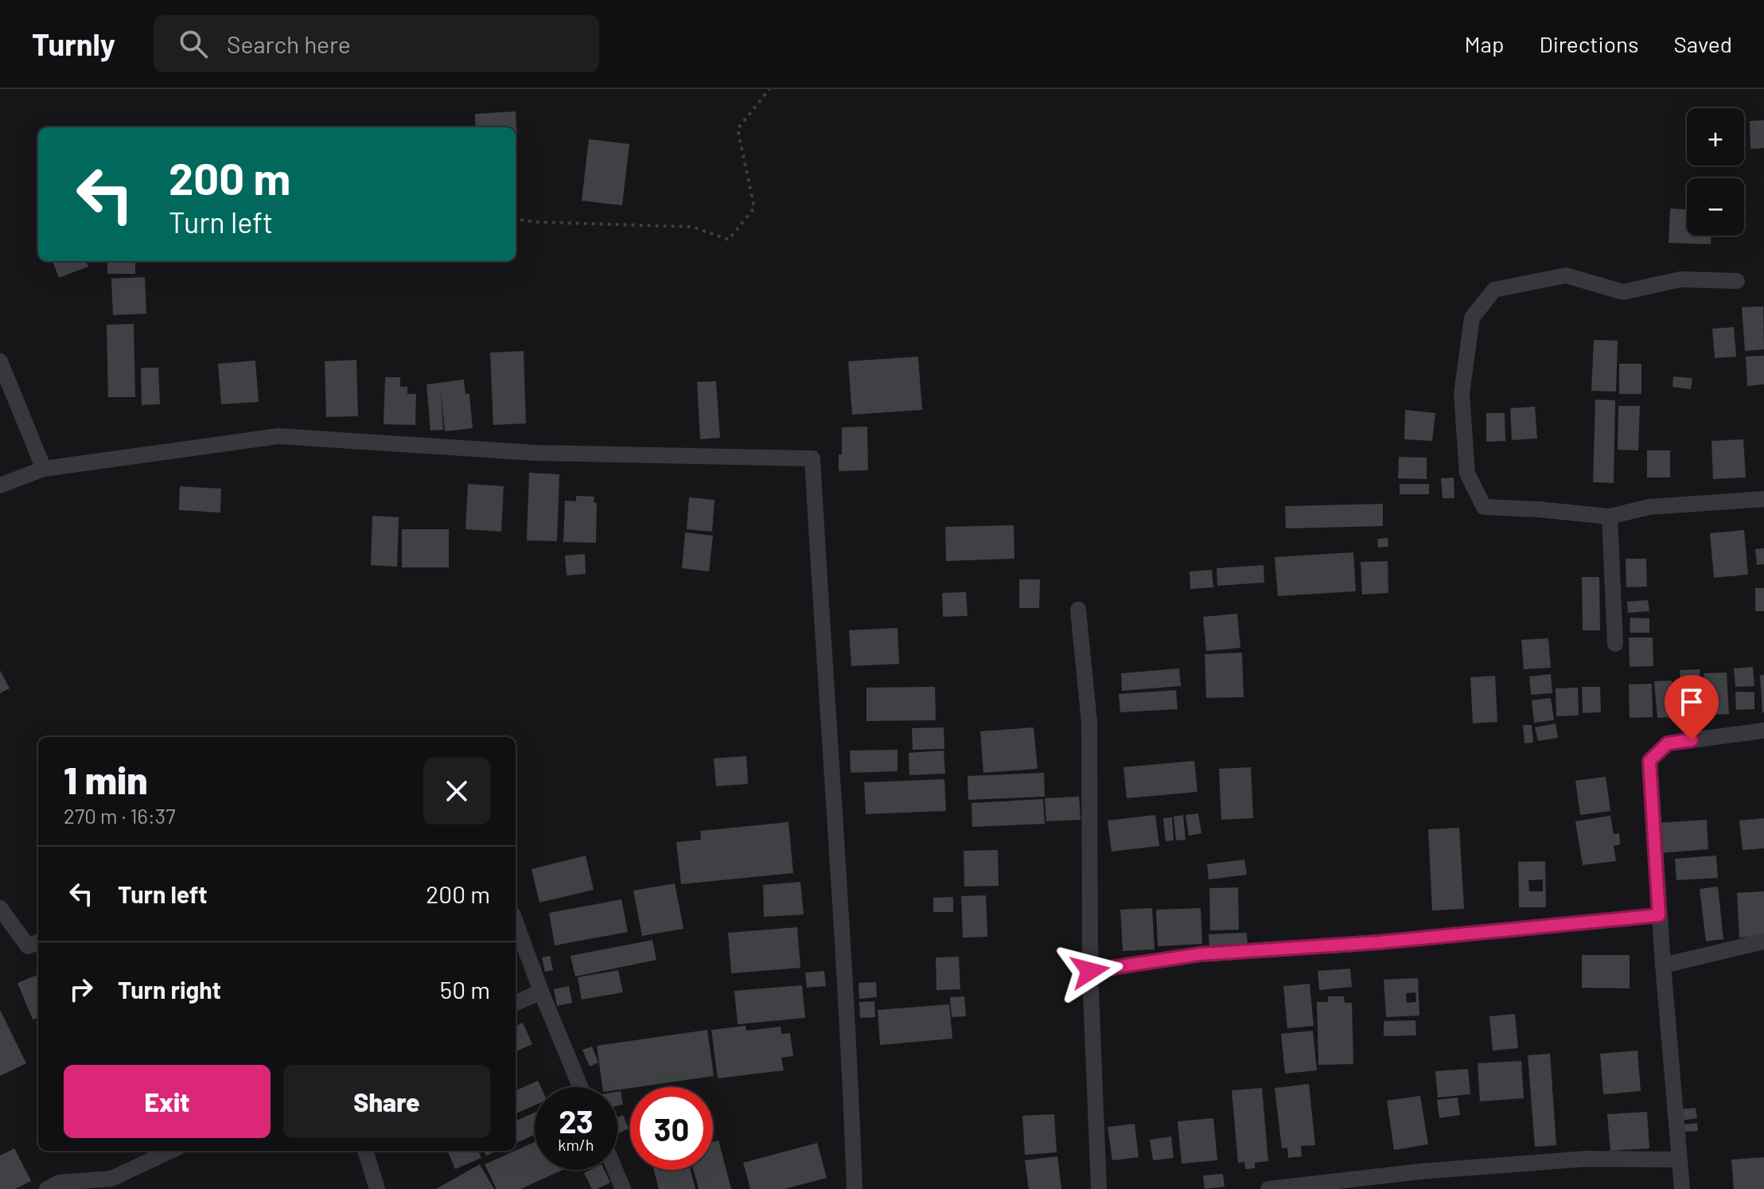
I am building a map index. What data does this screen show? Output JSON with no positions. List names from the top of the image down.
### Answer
{
  "page": {
    "header": "Turnly",
    "search": "Search here",
    "nav": ["Map", "Directions", "Saved"],
    "map_buttons": ["+", "−"],
    "turn": ["200 m", "Turn left"],
    "heading": ["1 min", "270 m · 16:37"],
    "list": [
      {
        "name": "Turn left",
        "value": "200 m"
      },
      {
        "name": "Turn right",
        "value": "50 m"
      }
    ],
    "buttons": ["Exit", "Share"],
    "speed": "23 km/h",
    "limit": "30"
  }
}
